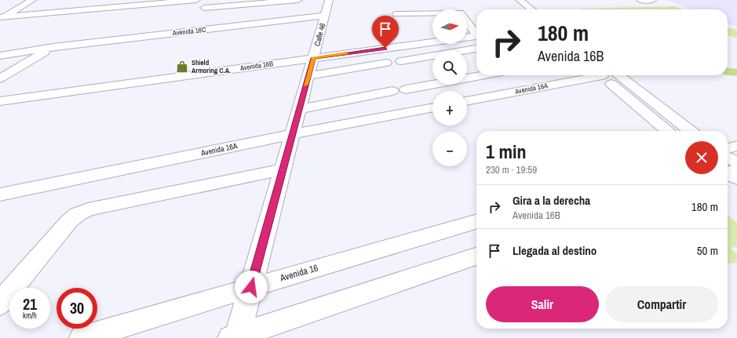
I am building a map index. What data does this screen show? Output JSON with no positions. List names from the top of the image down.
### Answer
{
  "streets": {
    "main road": [
      "Avenida 16C",
      "Calle 46",
      "Avenida 16B",
      "Avenida 16A",
      "Avenida 16"
    ]
  },
  "crossings": [
    ["Avenida 16C", "Calle 46"],
    ["Calle 46", "Avenida 16B"],
    ["Calle 46", "Avenida 16A"],
    ["Calle 46", "Avenida 16"]
  ],
  "places": {
    "shop": ["Shield Armoring C.A."]
  },
  "north": "right",
  "page": {
    "map_buttons": ["+", "−"],
    "turn": ["180 m", "Avenida 16B"],
    "heading": ["1 min", "230 m · 19:59"],
    "list": [
      {
        "name": "Gira a la derecha",
        "note": "Avenida 16B",
        "value": "180 m"
      },
      {
        "name": "Llegada al destino",
        "value": "50 m"
      }
    ],
    "buttons": ["Salir", "Compartir"],
    "speed": "21 km/h",
    "limit": "30"
  }
}
